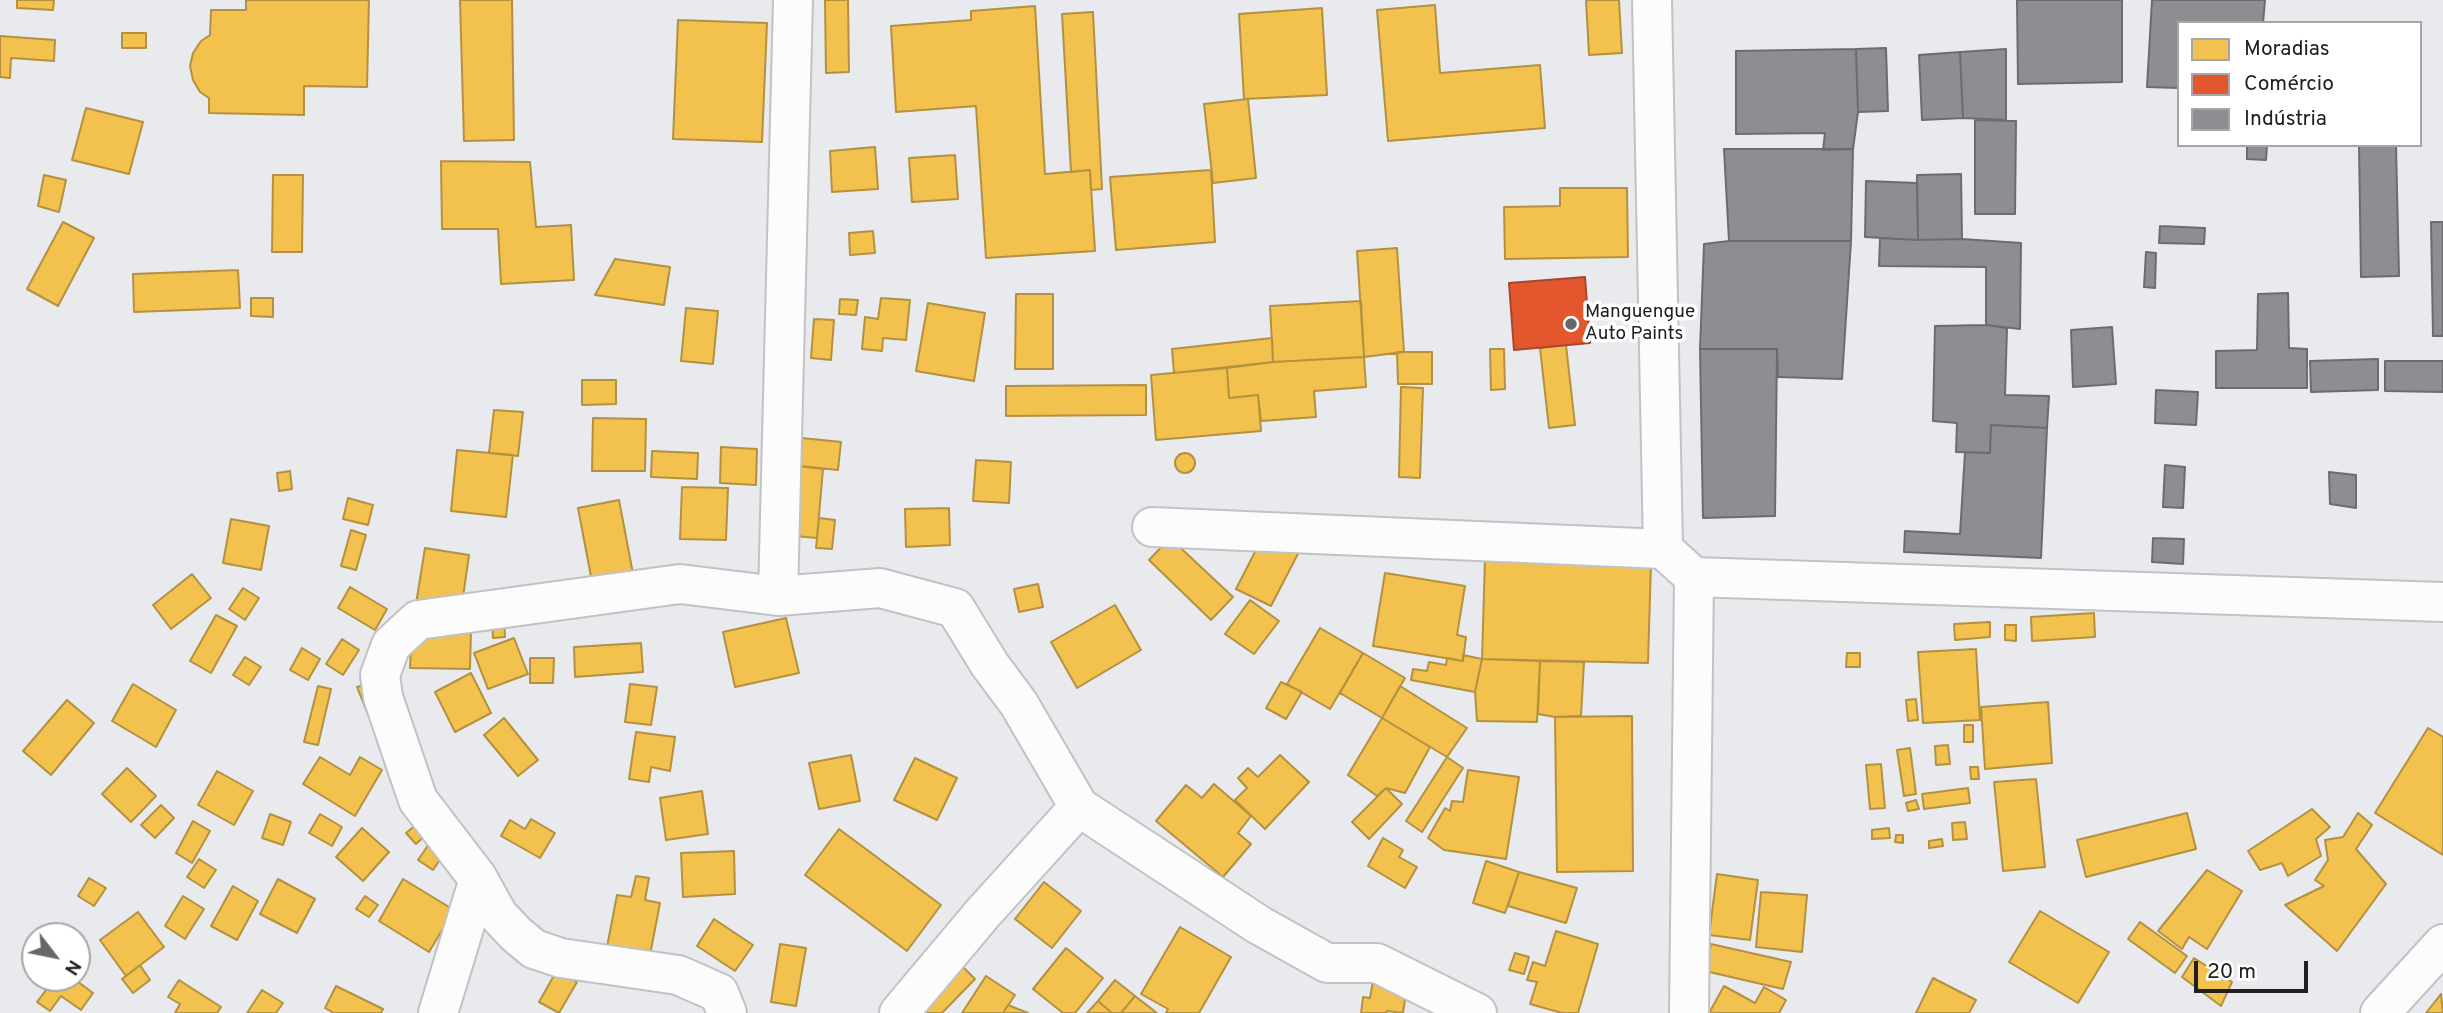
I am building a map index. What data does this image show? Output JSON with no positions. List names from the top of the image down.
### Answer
{
  "places": ["Manguengue Auto Paints"],
  "legend": ["Moradias", "Comércio", "Indústria"],
  "scale_bar": "20 m",
  "north": "bottom right"
}
